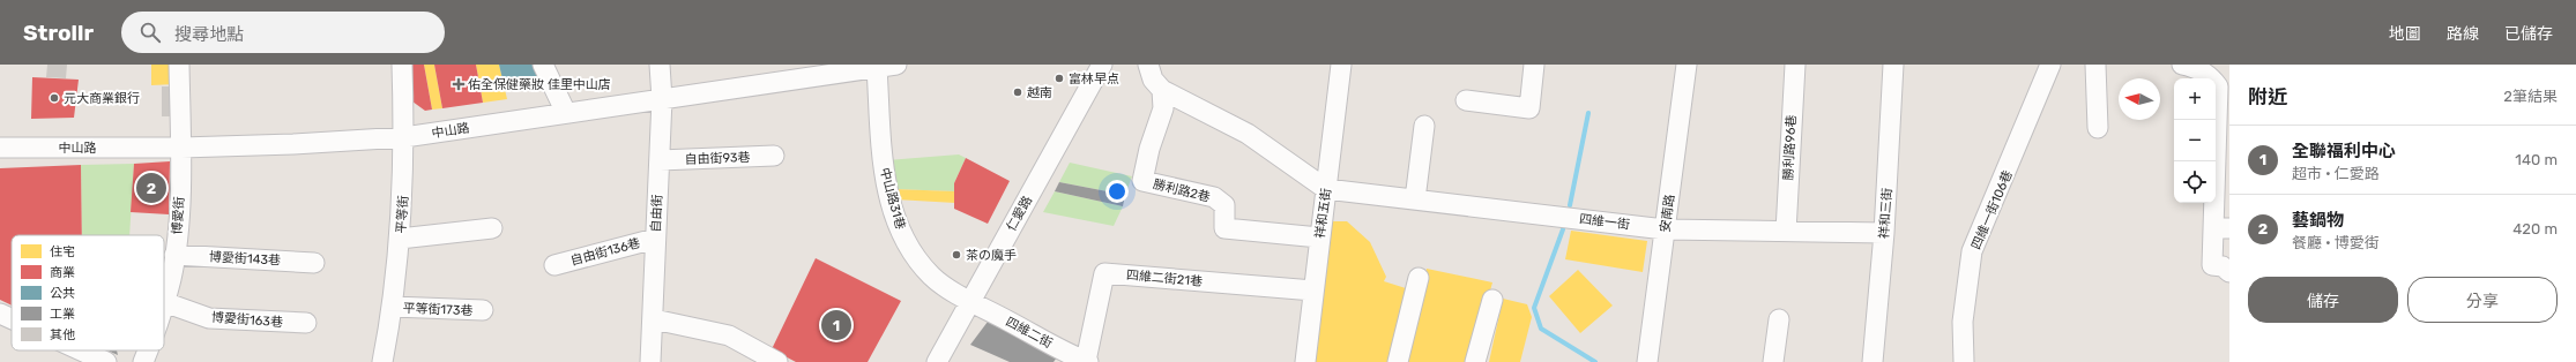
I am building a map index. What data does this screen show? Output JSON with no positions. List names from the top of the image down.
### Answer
{
  "streets": {
    "street": [
      "中山路",
      "勝利路96巷",
      "自由街93巷",
      "勝利路2巷",
      "中山路31巷",
      "四維一街106巷",
      "自由街",
      "仁愛路",
      "祥和五街",
      "安南路",
      "祥和三街",
      "平等街",
      "博愛街",
      "四維一街",
      "自由街136巷",
      "博愛街143巷",
      "四維二街21巷",
      "平等街173巷",
      "博愛街163巷",
      "四維二街"
    ]
  },
  "crossings": [
    ["中山路", "中山路31巷"],
    ["中山路", "自由街"],
    ["中山路", "平等街"],
    ["中山路", "博愛街"],
    ["勝利路96巷", "四維一街"],
    ["自由街93巷", "自由街"],
    ["勝利路2巷", "祥和五街"],
    ["中山路31巷", "仁愛路"],
    ["中山路31巷", "四維二街"],
    ["自由街", "自由街136巷"],
    ["仁愛路", "四維二街"],
    ["祥和五街", "四維一街"],
    ["祥和五街", "四維二街21巷"],
    ["安南路", "四維一街"],
    ["祥和三街", "四維一街"],
    ["平等街", "平等街173巷"],
    ["博愛街", "博愛街143巷"],
    ["博愛街", "博愛街163巷"],
    ["四維二街21巷", "四維二街"]
  ],
  "places": {
    "other": [
      "富林早点",
      "越南",
      "元大商業銀行",
      "茶の魔手"
    ],
    "health": ["佑全保健藥妝 佳里中山店"]
  },
  "legend": [
    "住宅",
    "商業",
    "公共",
    "工業",
    "其他"
  ],
  "north": "left",
  "page": {
    "header": "Strollr",
    "search": "搜尋地點",
    "nav": ["地圖", "路線", "已儲存"],
    "heading": ["附近", "2筆結果"],
    "map_buttons": ["+", "−"],
    "list": [
      {
        "mark": "1",
        "name": "全聯福利中心",
        "note": "超市 · 仁愛路",
        "value": "140 m"
      },
      {
        "mark": "2",
        "name": "藝鍋物",
        "note": "餐廳 · 博愛街",
        "value": "420 m"
      }
    ],
    "pins": ["2", "1"],
    "buttons": ["儲存", "分享"]
  }
}
